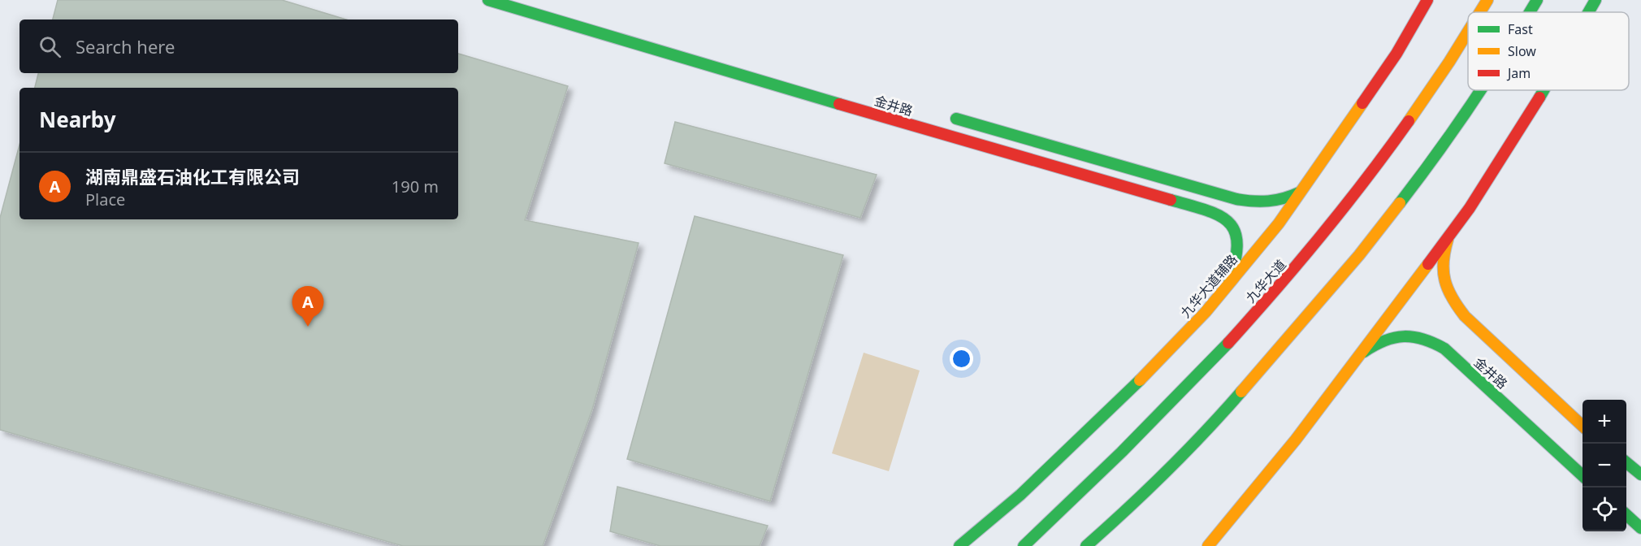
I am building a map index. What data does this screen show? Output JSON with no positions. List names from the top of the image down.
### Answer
{
  "streets": {
    "main road": ["金井路", "九华大道", "九华大道辅路"]
  },
  "crossings": [
    ["金井路", "九华大道辅路"]
  ],
  "legend": ["Fast", "Slow", "Jam"],
  "page": {
    "search": "Search here",
    "heading": "Nearby",
    "list": [
      {
        "mark": "A",
        "name": "湖南鼎盛石油化工有限公司",
        "note": "Place",
        "value": "190 m"
      }
    ],
    "pins": "A",
    "map_buttons": ["+", "−"]
  }
}
